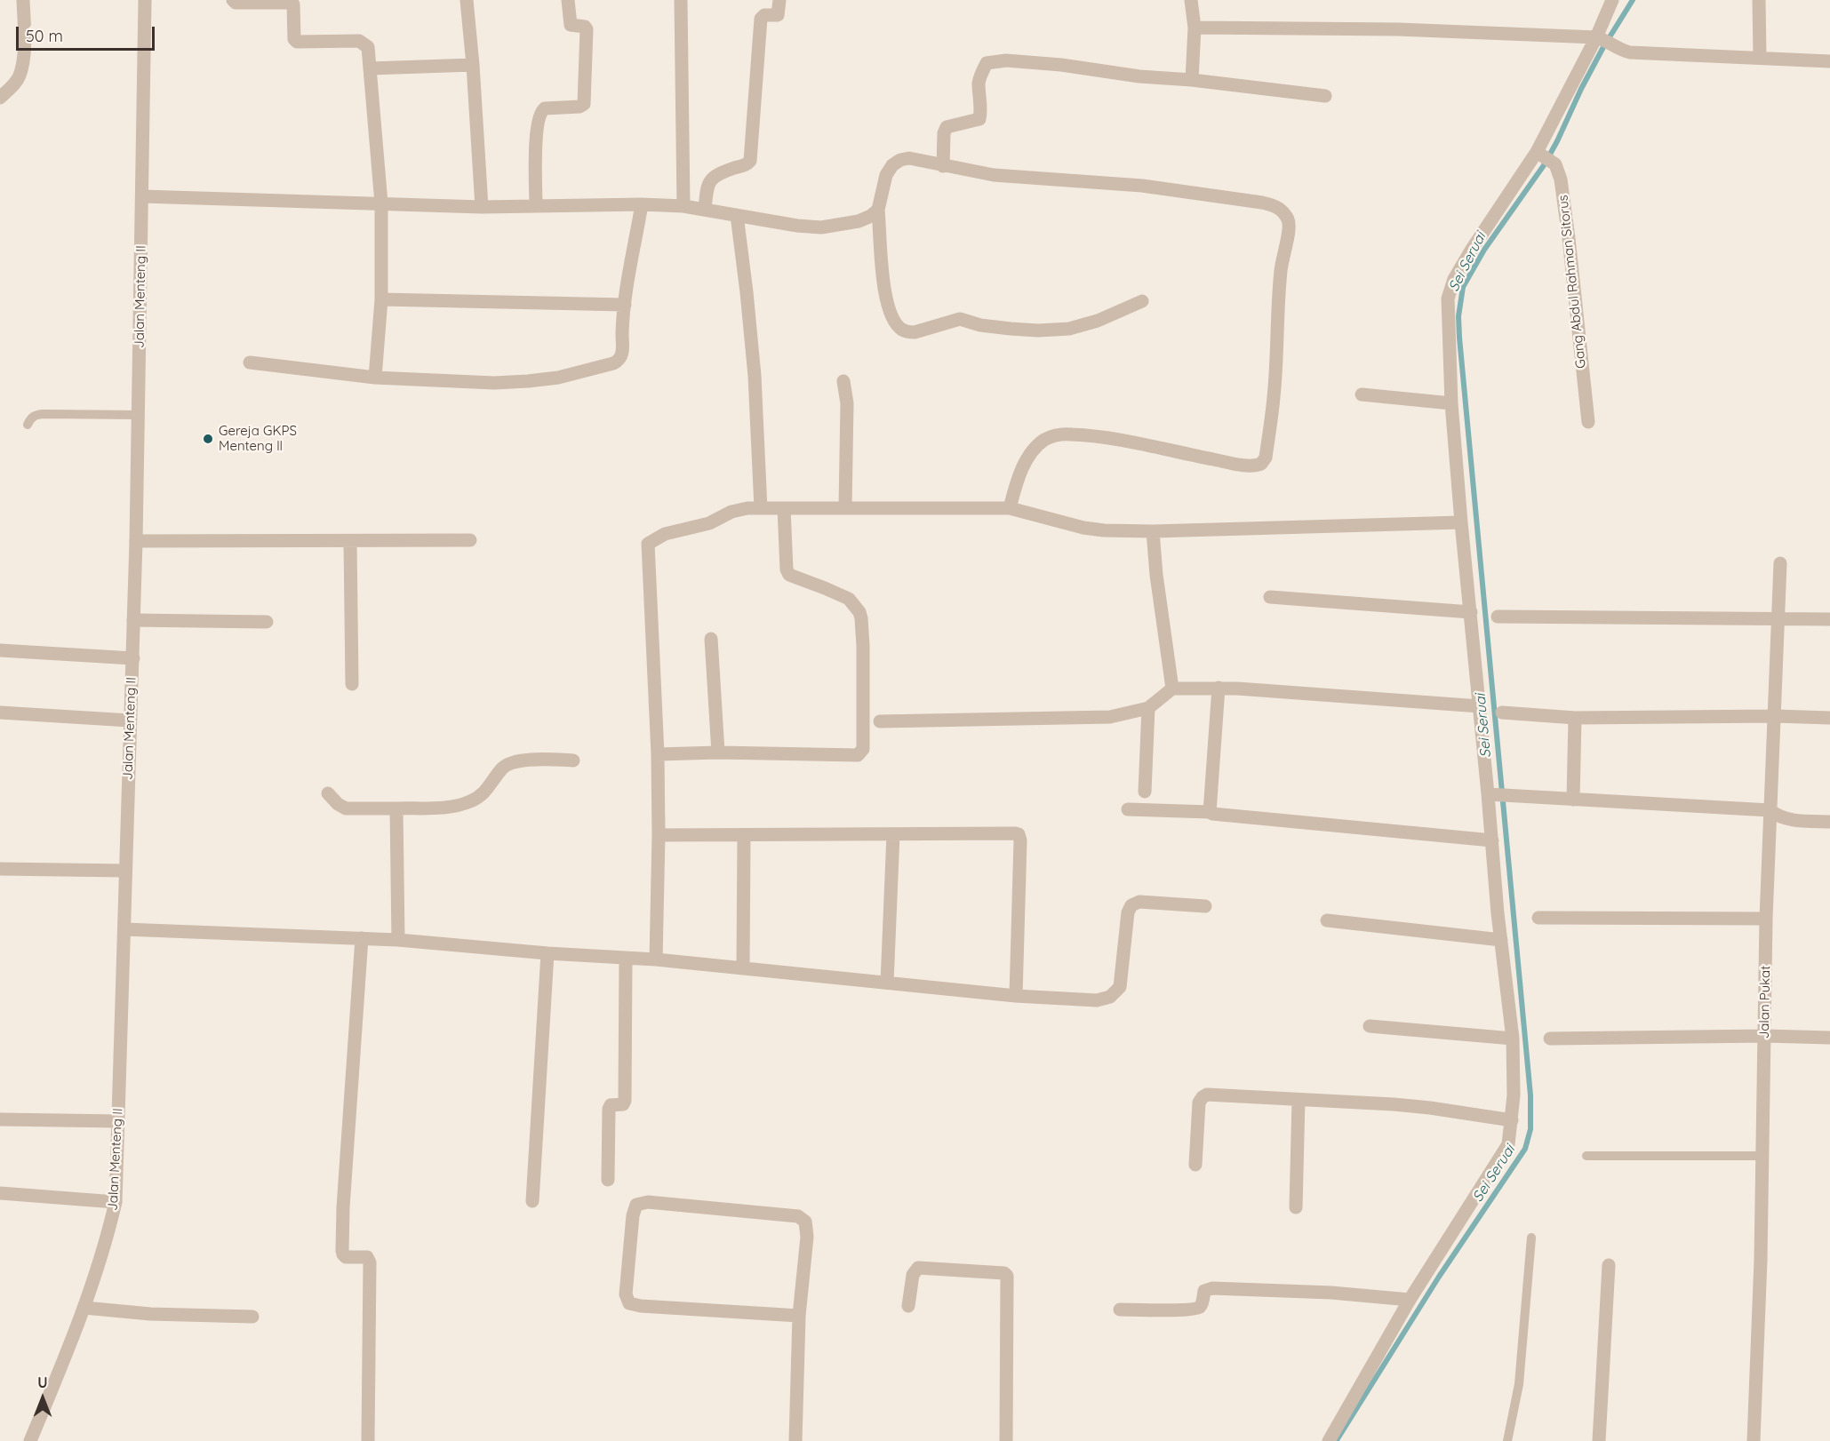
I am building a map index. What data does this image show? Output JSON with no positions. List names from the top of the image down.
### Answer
{
  "streets": {
    "street": ["Gang Abdul Rahman Sitorus", "Jalan Menteng II", "Jalan Pukat"]
  },
  "water": ["Sei Seruai"],
  "places": ["Gereja GKPS Menteng ll"],
  "scale_bar": "50 m",
  "north": "top"
}
